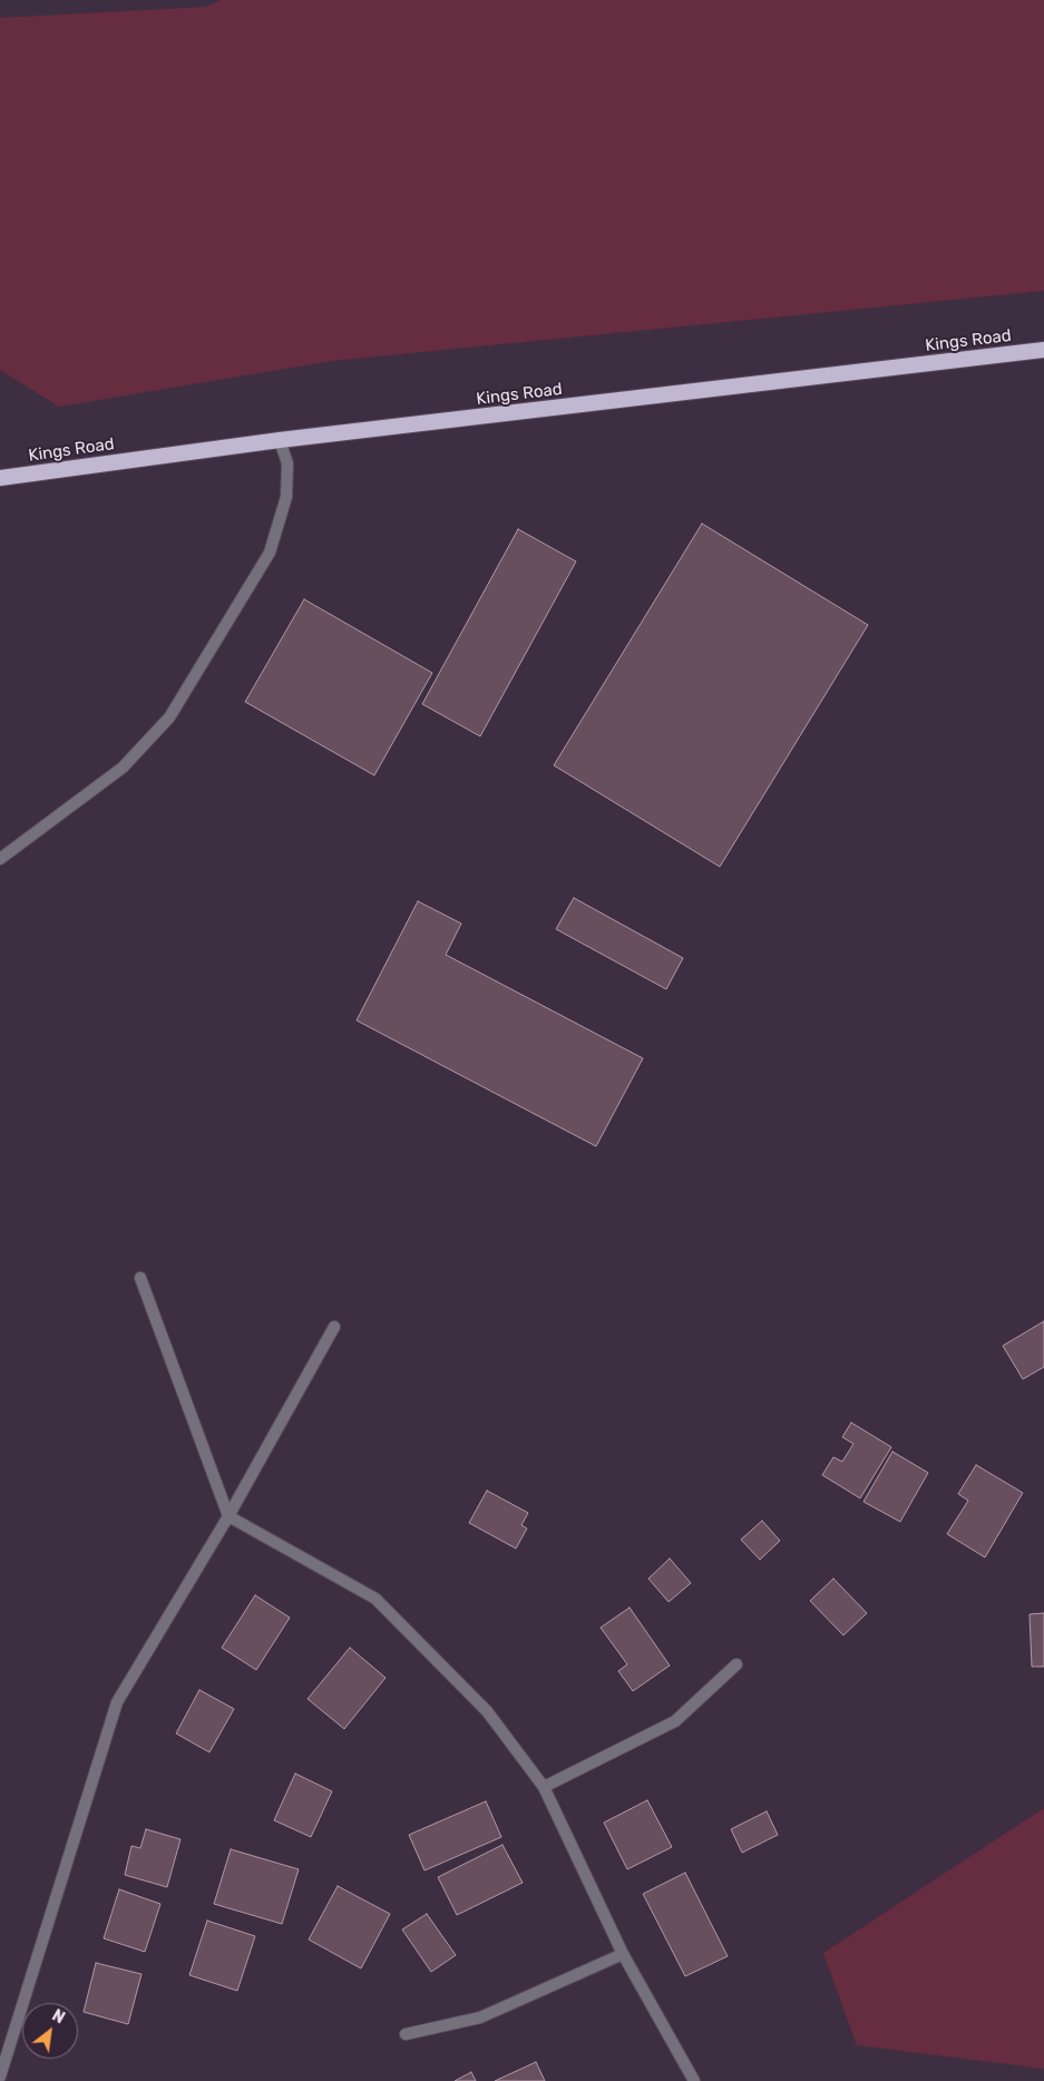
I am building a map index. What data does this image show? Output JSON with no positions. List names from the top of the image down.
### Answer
{
  "streets": {
    "highway": ["Kings Road"]
  },
  "north": "top right"
}
